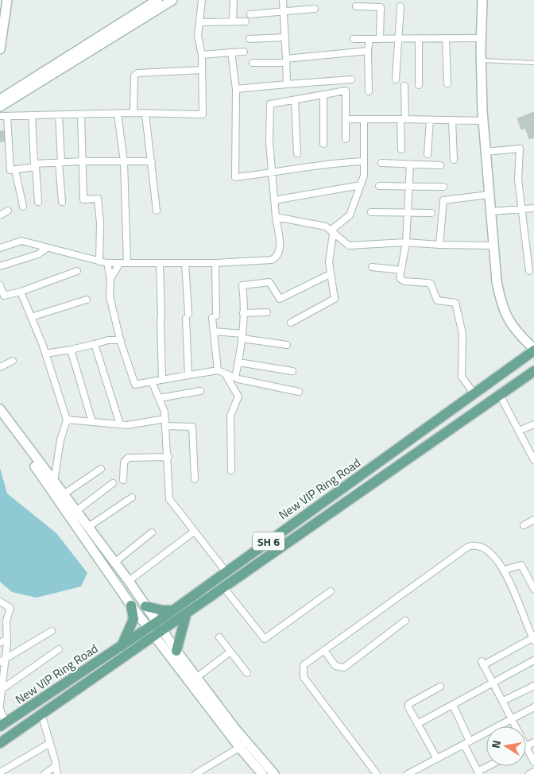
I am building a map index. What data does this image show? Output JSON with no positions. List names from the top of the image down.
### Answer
{
  "streets": {
    "main road": ["New VIP Ring Road", "SH 6"]
  },
  "north": "left"
}
